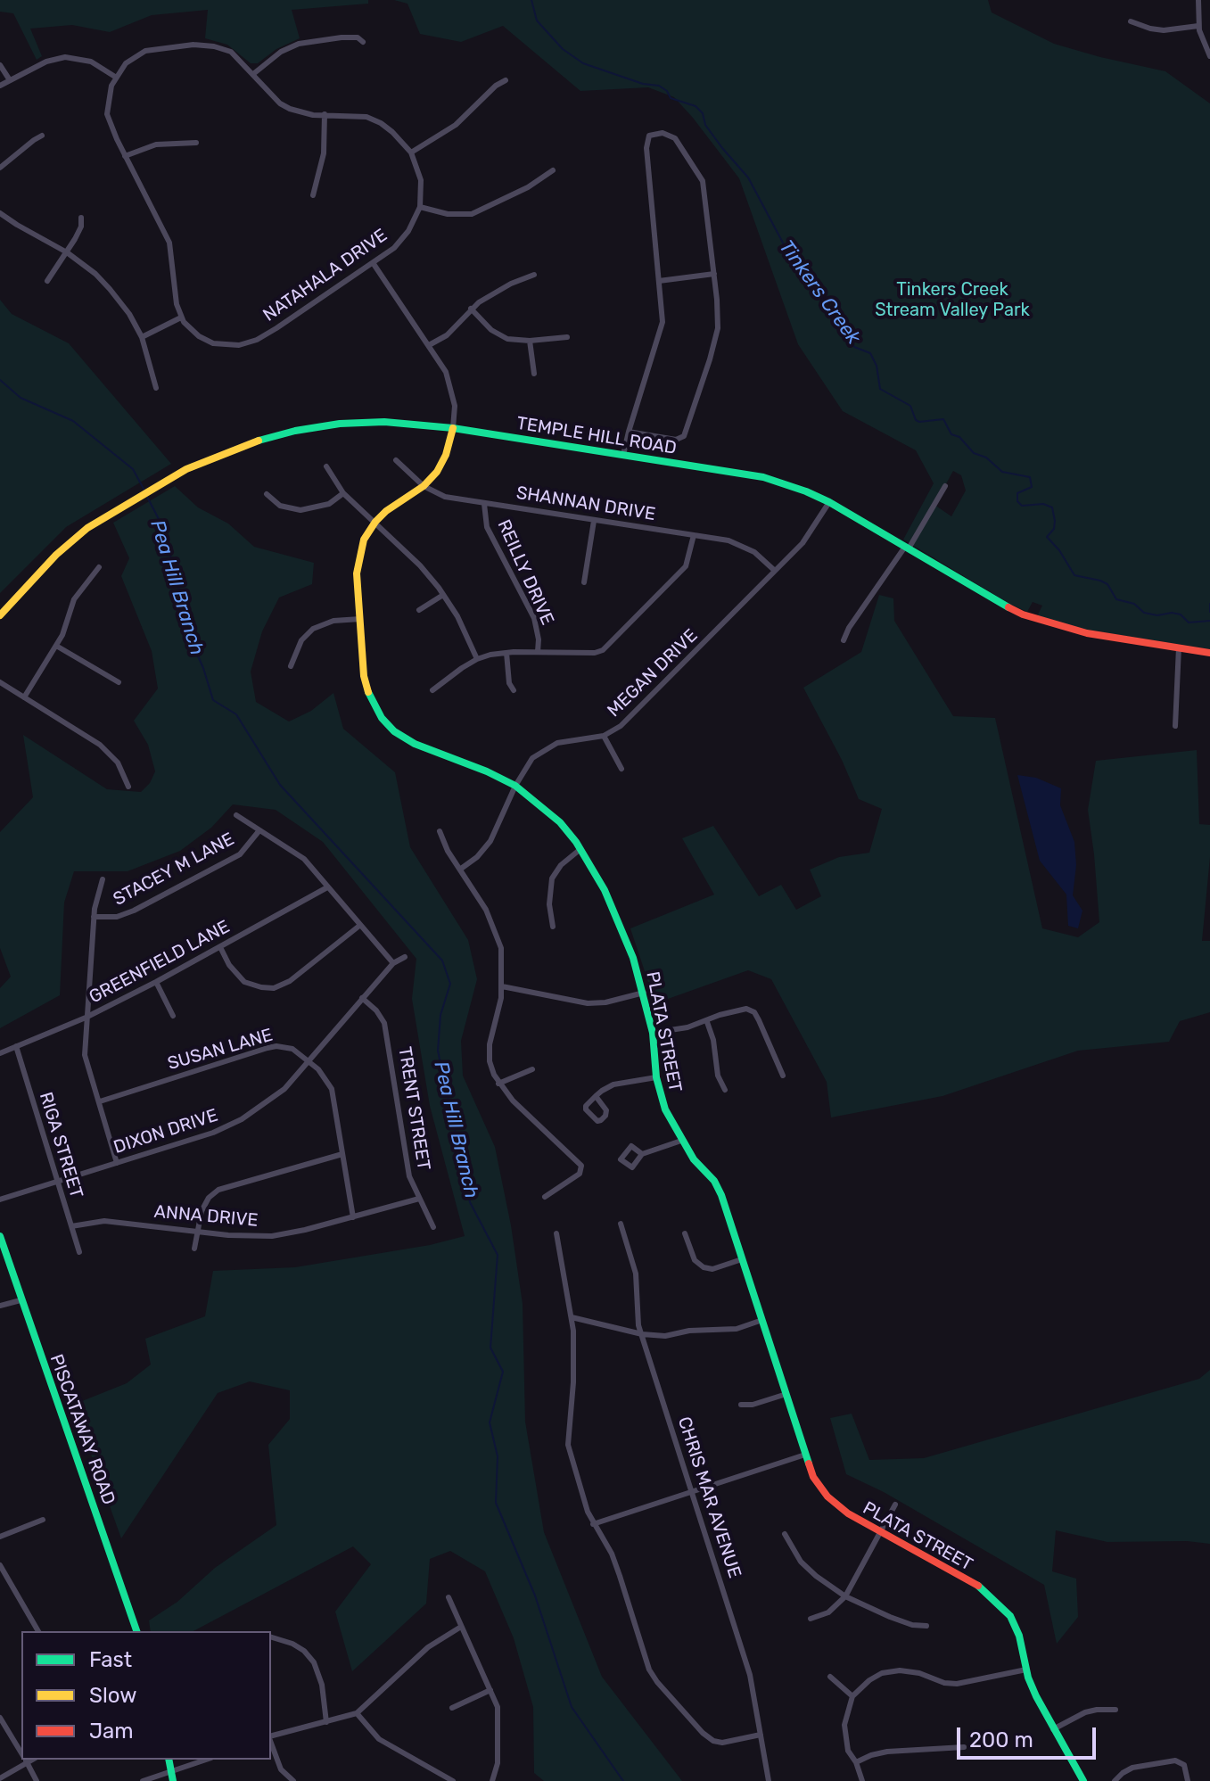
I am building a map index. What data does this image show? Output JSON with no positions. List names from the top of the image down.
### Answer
{
  "streets": {
    "main road": ["TEMPLE HILL ROAD", "PLATA STREET", "PISCATAWAY ROAD"],
    "street": [
      "NATAHALA DRIVE",
      "SHANNAN DRIVE",
      "REILLY DRIVE",
      "MEGAN DRIVE",
      "STACEY M LANE",
      "GREENFIELD LANE",
      "SUSAN LANE",
      "TRENT STREET",
      "DIXON DRIVE",
      "RIGA STREET",
      "ANNA DRIVE",
      "CHRIS MAR AVENUE"
    ]
  },
  "crossings": [
    ["TEMPLE HILL ROAD", "MEGAN DRIVE"],
    ["TEMPLE HILL ROAD", "PLATA STREET"],
    ["SHANNAN DRIVE", "REILLY DRIVE"],
    ["SHANNAN DRIVE", "MEGAN DRIVE"],
    ["SHANNAN DRIVE", "PLATA STREET"],
    ["MEGAN DRIVE", "PLATA STREET"],
    ["GREENFIELD LANE", "RIGA STREET"],
    ["SUSAN LANE", "DIXON DRIVE"],
    ["SUSAN LANE", "ANNA DRIVE"],
    ["TRENT STREET", "DIXON DRIVE"],
    ["TRENT STREET", "ANNA DRIVE"],
    ["DIXON DRIVE", "RIGA STREET"],
    ["RIGA STREET", "ANNA DRIVE"]
  ],
  "water": ["Tinkers Creek", "Pea Hill Branch"],
  "parks": ["Tinkers Creek Stream Valley Park"],
  "legend": ["Fast", "Slow", "Jam"],
  "scale_bar": "200 m"
}
